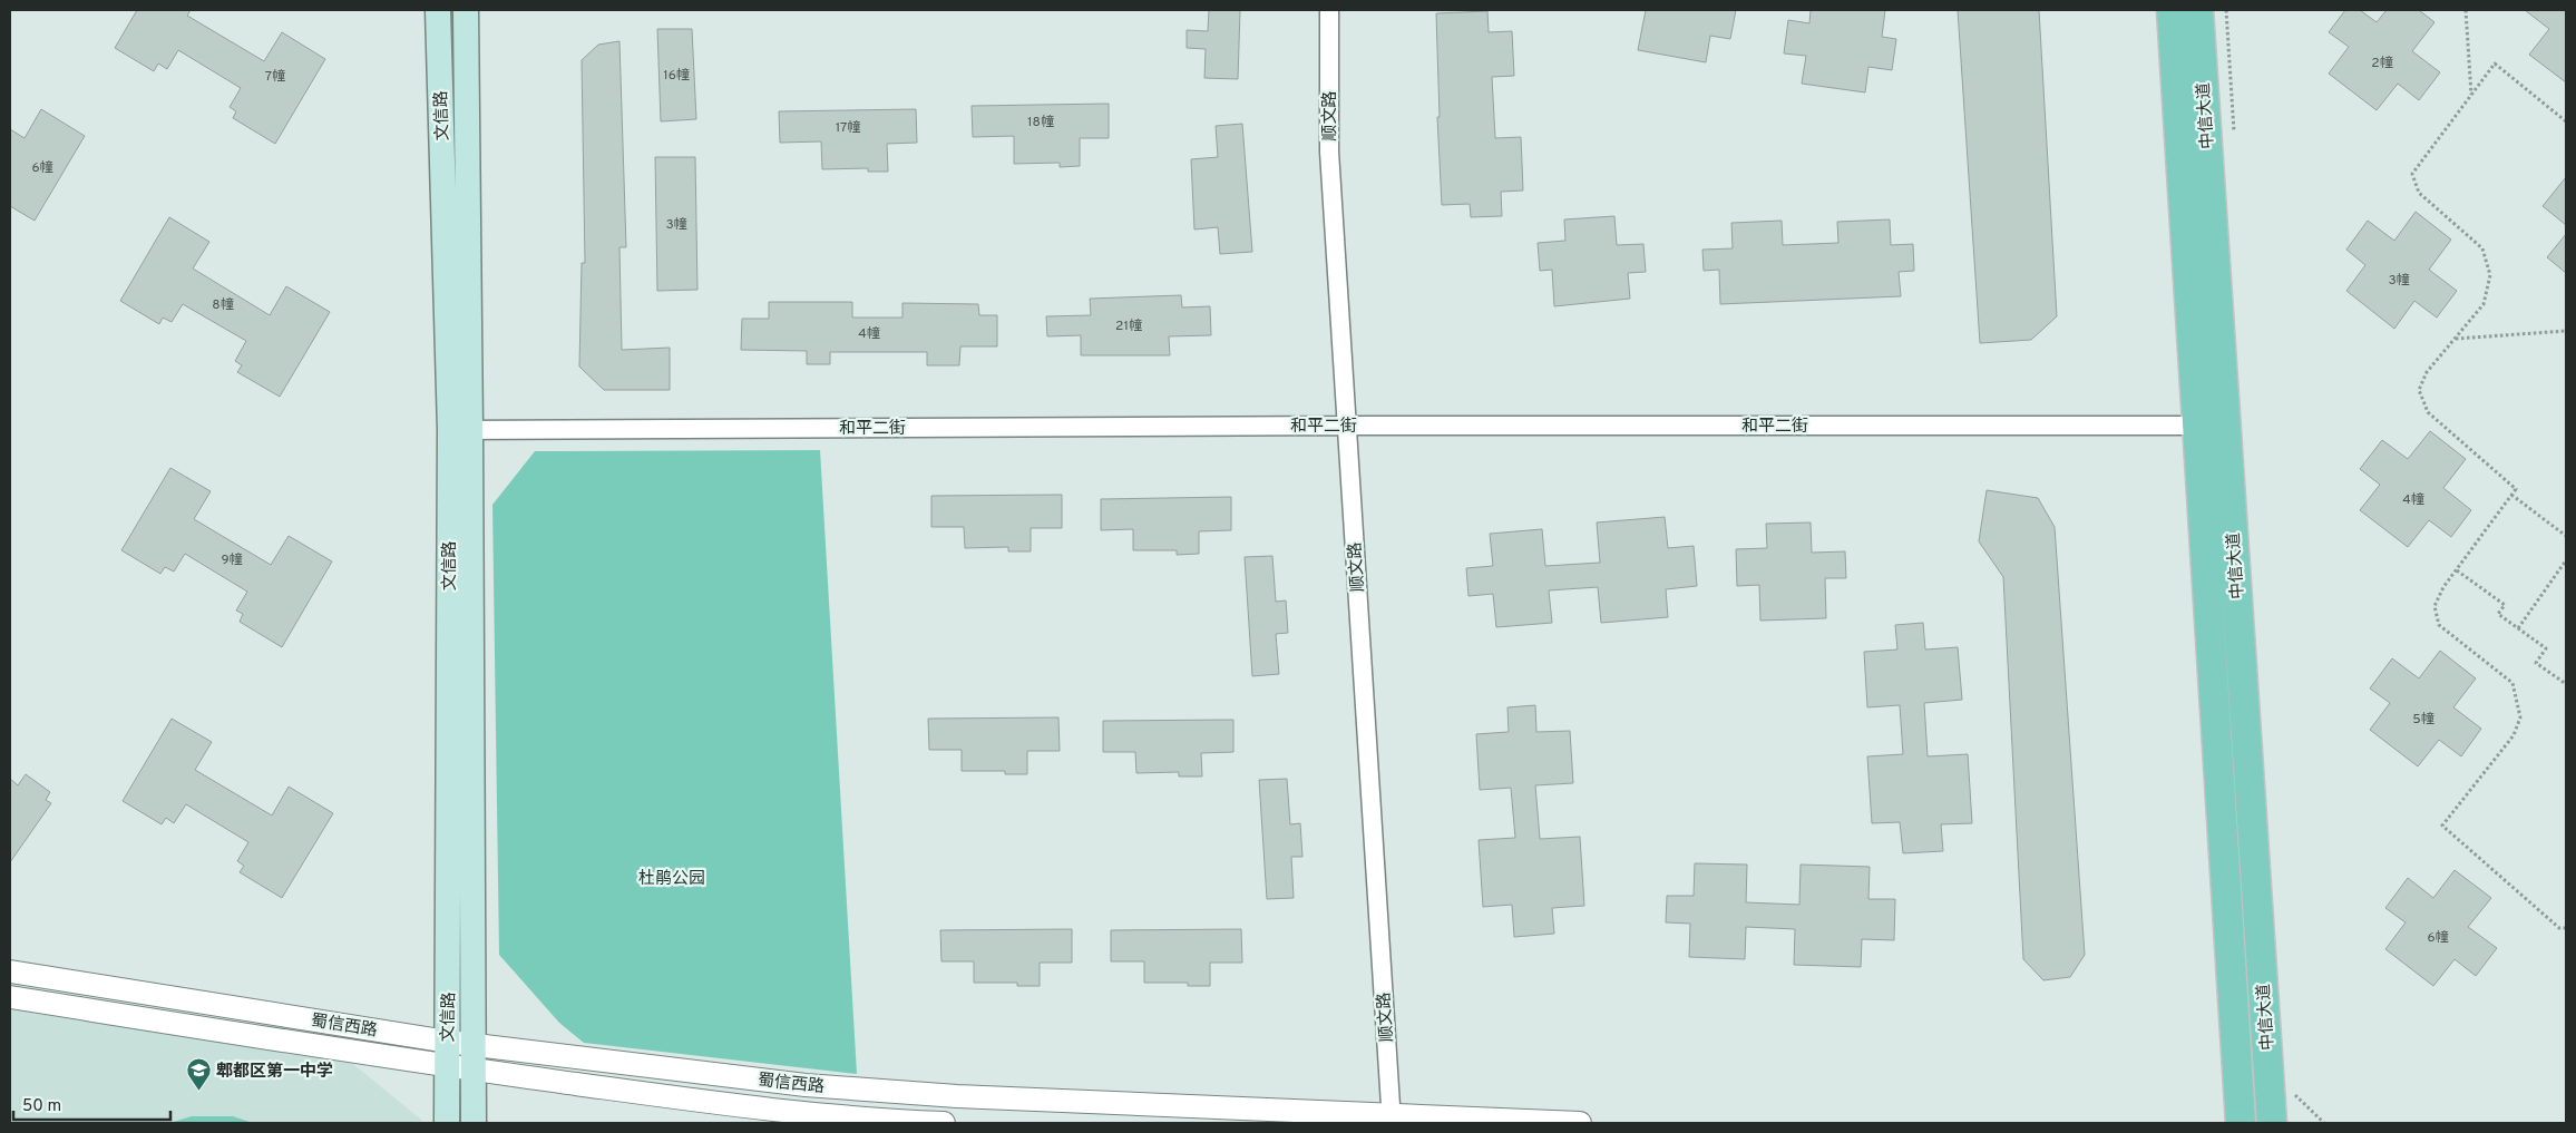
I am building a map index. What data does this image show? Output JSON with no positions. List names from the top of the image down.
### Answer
{
  "streets": {
    "main road": ["文信路", "中信大道"],
    "street": ["顺文路", "和平二街", "蜀信西路"]
  },
  "crossings": [
    ["文信路", "和平二街"],
    ["文信路", "蜀信西路"],
    ["顺文路", "和平二街"],
    ["顺文路", "蜀信西路"],
    ["中信大道", "和平二街"]
  ],
  "parks": ["杜鹃公园"],
  "places": {
    "school or university": ["郫都区第一中学"]
  },
  "house_numbers": [
    "2幢",
    "16幢",
    "7幢",
    "18幢",
    "17幢",
    "6幢",
    "3幢",
    "3幢",
    "8幢",
    "21幢",
    "4幢",
    "4幢",
    "9幢",
    "5幢",
    "6幢"
  ],
  "scale_bar": "50 m"
}
